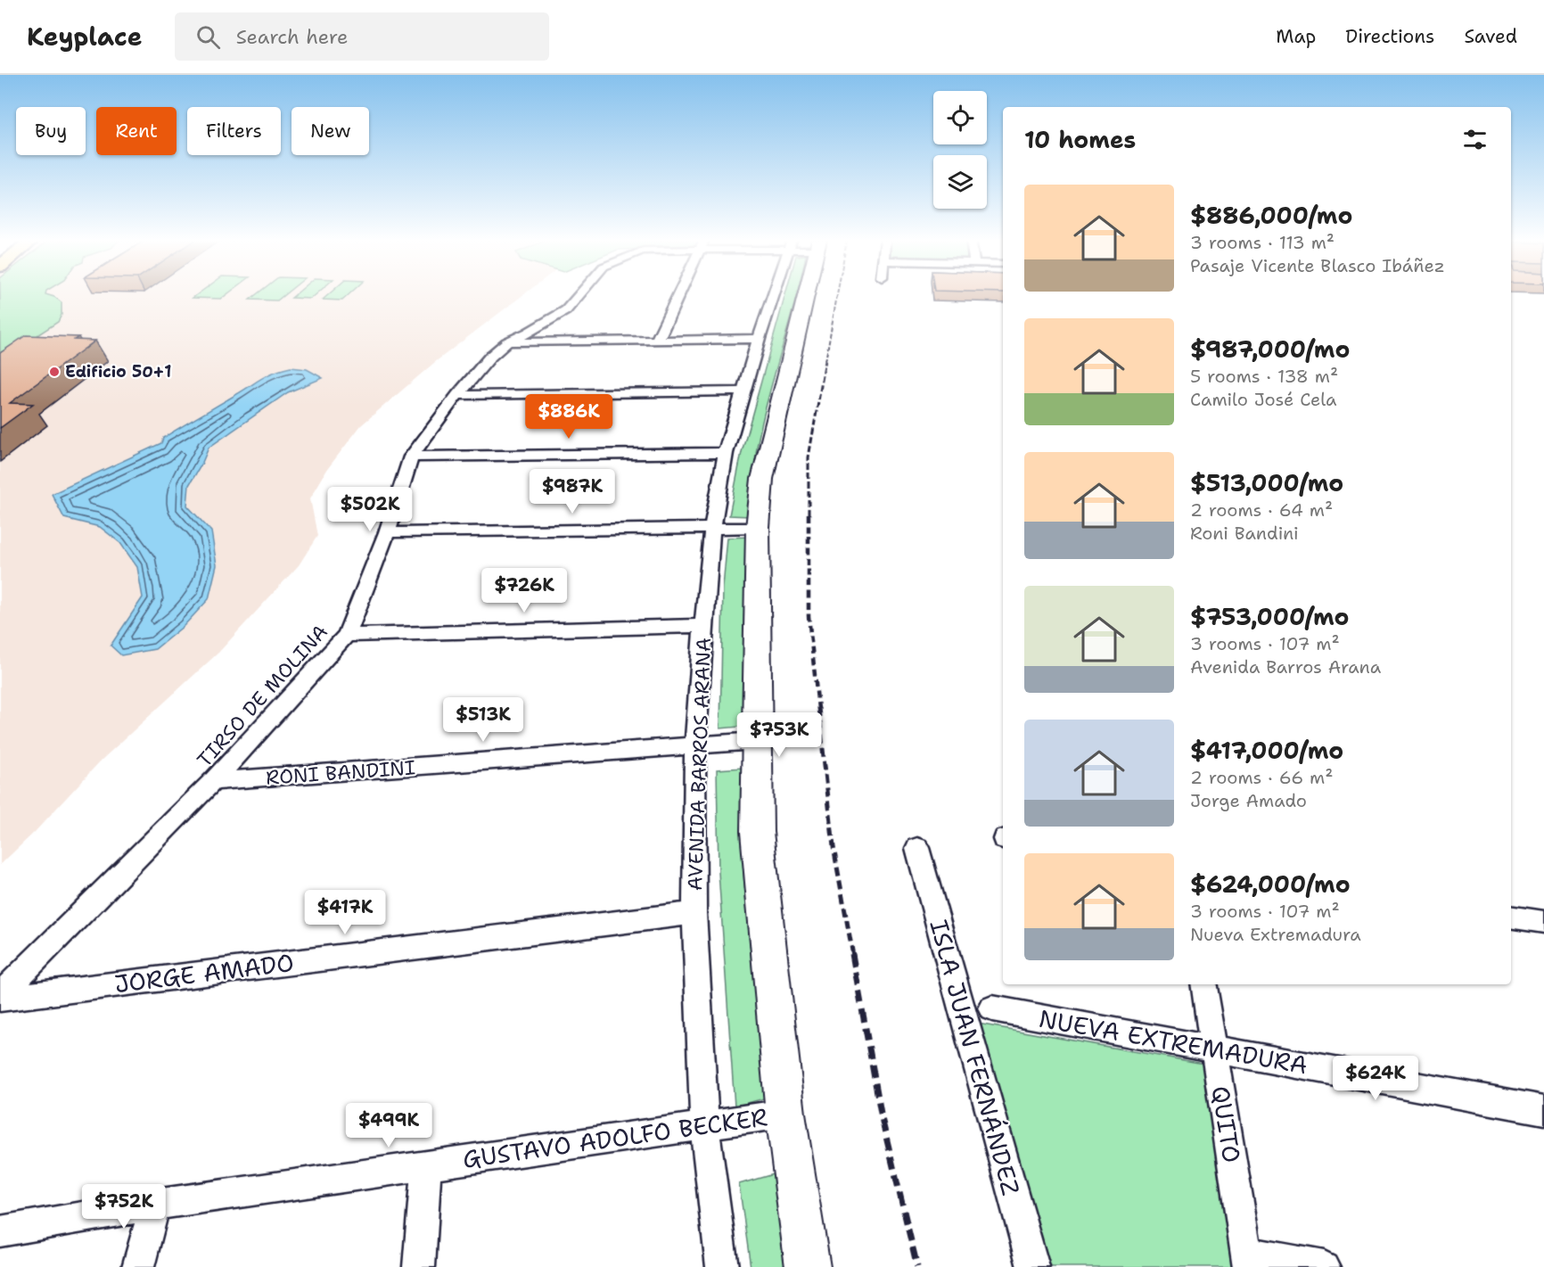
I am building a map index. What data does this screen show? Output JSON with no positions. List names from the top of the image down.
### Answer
{
  "streets": {
    "street": [
      "TIRSO DE MOLINA",
      "AVENIDA BARROS ARANA",
      "RONI BANDINI",
      "JORGE AMADO",
      "NUEVA EXTREMADURA",
      "ISLA JUAN FERNÁNDEZ",
      "QUITO",
      "GUSTAVO ADOLFO BECKER"
    ]
  },
  "crossings": [
    ["TIRSO DE MOLINA", "RONI BANDINI"],
    ["TIRSO DE MOLINA", "JORGE AMADO"],
    ["AVENIDA BARROS ARANA", "RONI BANDINI"],
    ["AVENIDA BARROS ARANA", "JORGE AMADO"],
    ["AVENIDA BARROS ARANA", "GUSTAVO ADOLFO BECKER"],
    ["NUEVA EXTREMADURA", "QUITO"]
  ],
  "places": ["Edificio 50+1"],
  "page": {
    "header": "Keyplace",
    "search": "Search here",
    "nav": ["Map", "Directions", "Saved"],
    "chip": [
      "Buy",
      "Rent",
      "Filters",
      "New"
    ],
    "heading": "10 homes",
    "list": [
      {
        "name": "$886,000/mo",
        "note": "3 rooms · 113 m² · Pasaje Vicente Blasco Ibáñez"
      },
      {
        "name": "$987,000/mo",
        "note": "5 rooms · 138 m² · Camilo José Cela"
      },
      {
        "name": "$513,000/mo",
        "note": "2 rooms · 64 m² · Roni Bandini"
      },
      {
        "name": "$753,000/mo",
        "note": "3 rooms · 107 m² · Avenida Barros Arana"
      },
      {
        "name": "$417,000/mo",
        "note": "2 rooms · 66 m² · Jorge Amado"
      },
      {
        "name": "$624,000/mo",
        "note": "3 rooms · 107 m² · Nueva Extremadura"
      }
    ],
    "price": [
      "$886K",
      "$987K",
      "$502K",
      "$726K",
      "$513K",
      "$753K",
      "$417K",
      "$624K",
      "$499K",
      "$752K"
    ]
  }
}
